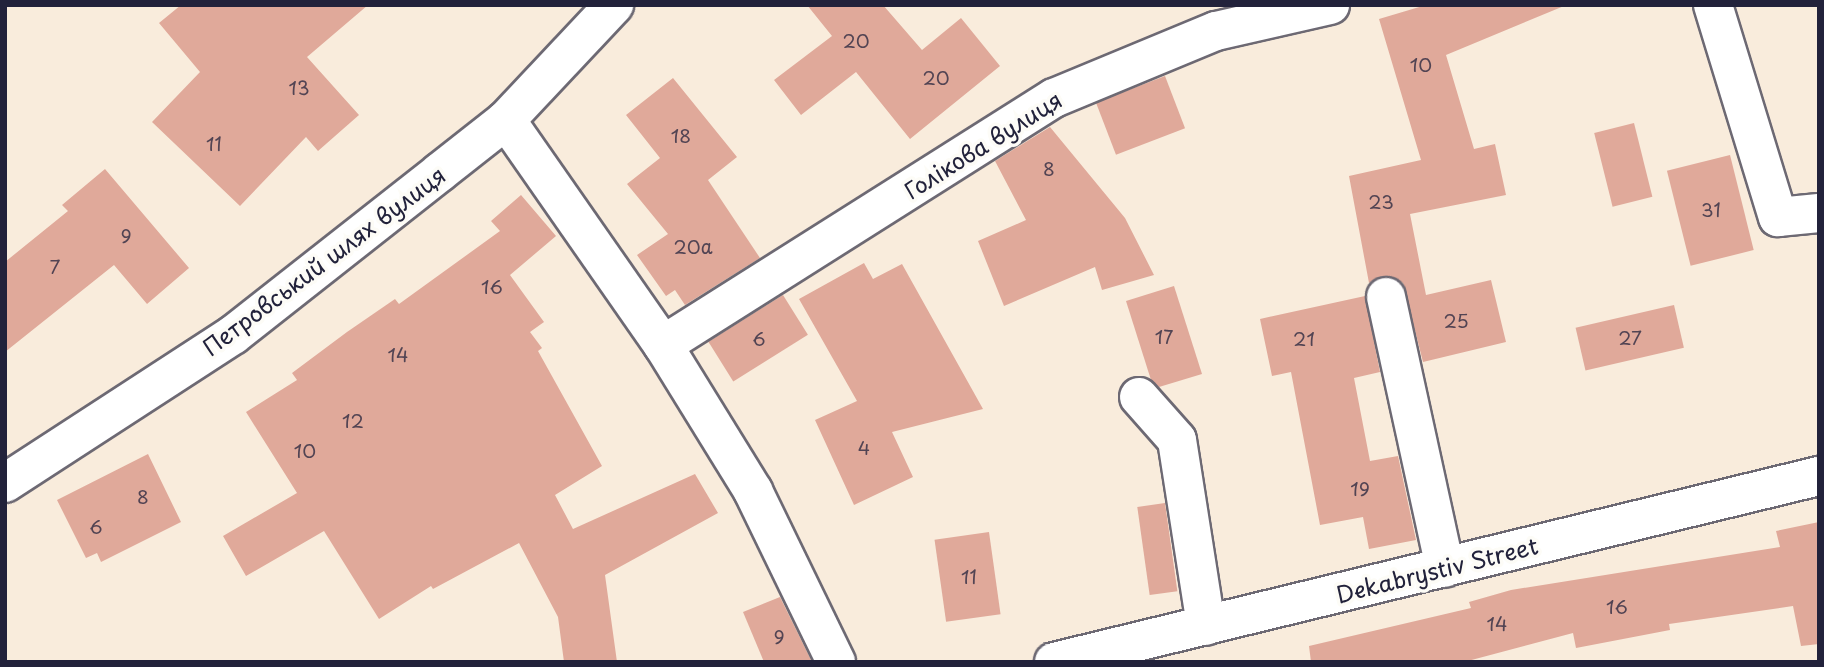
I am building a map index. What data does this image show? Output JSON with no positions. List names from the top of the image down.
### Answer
{
  "streets": {
    "street": ["Голікова вулиця", "Петровський шлях вулиця", "Dekabrystiv Street"]
  },
  "house_numbers": [
    "20",
    "10",
    "20",
    "13",
    "18",
    "11",
    "8",
    "23",
    "31",
    "9",
    "20а",
    "7",
    "16",
    "25",
    "17",
    "27",
    "6",
    "21",
    "14",
    "12",
    "4",
    "10",
    "19",
    "8",
    "6",
    "11",
    "16",
    "14",
    "9"
  ]
}
